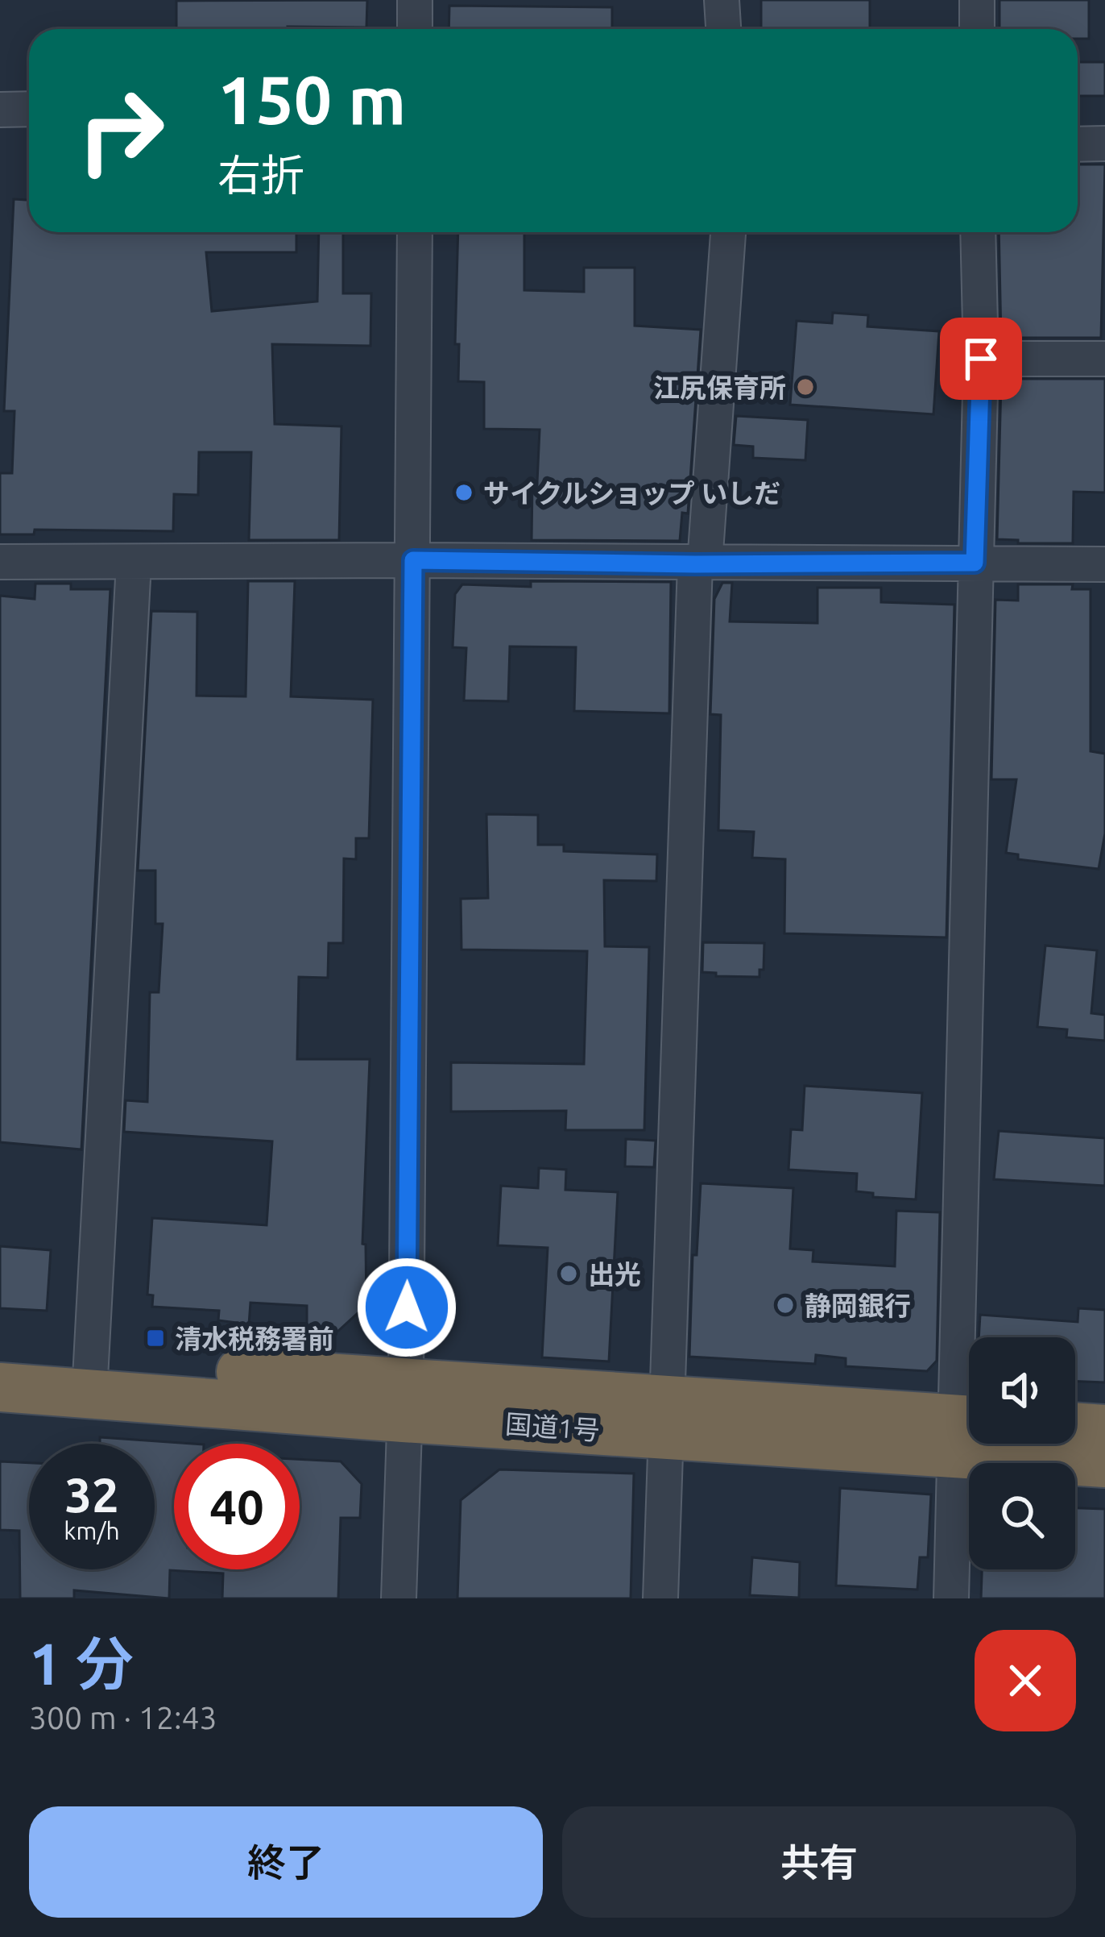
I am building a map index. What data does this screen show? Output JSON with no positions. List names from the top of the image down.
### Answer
{
  "streets": {
    "highway": ["国道1号"]
  },
  "places": {
    "other": [
      "江尻保育所",
      "サイクルショップ いしだ",
      "出光",
      "静岡銀行"
    ],
    "transit": ["清水税務署前"]
  },
  "page": {
    "turn": ["150 m", "右折"],
    "speed": "32 km/h",
    "limit": "40",
    "heading": ["1 分", "300 m · 12:43"],
    "buttons": ["終了", "共有"]
  }
}
